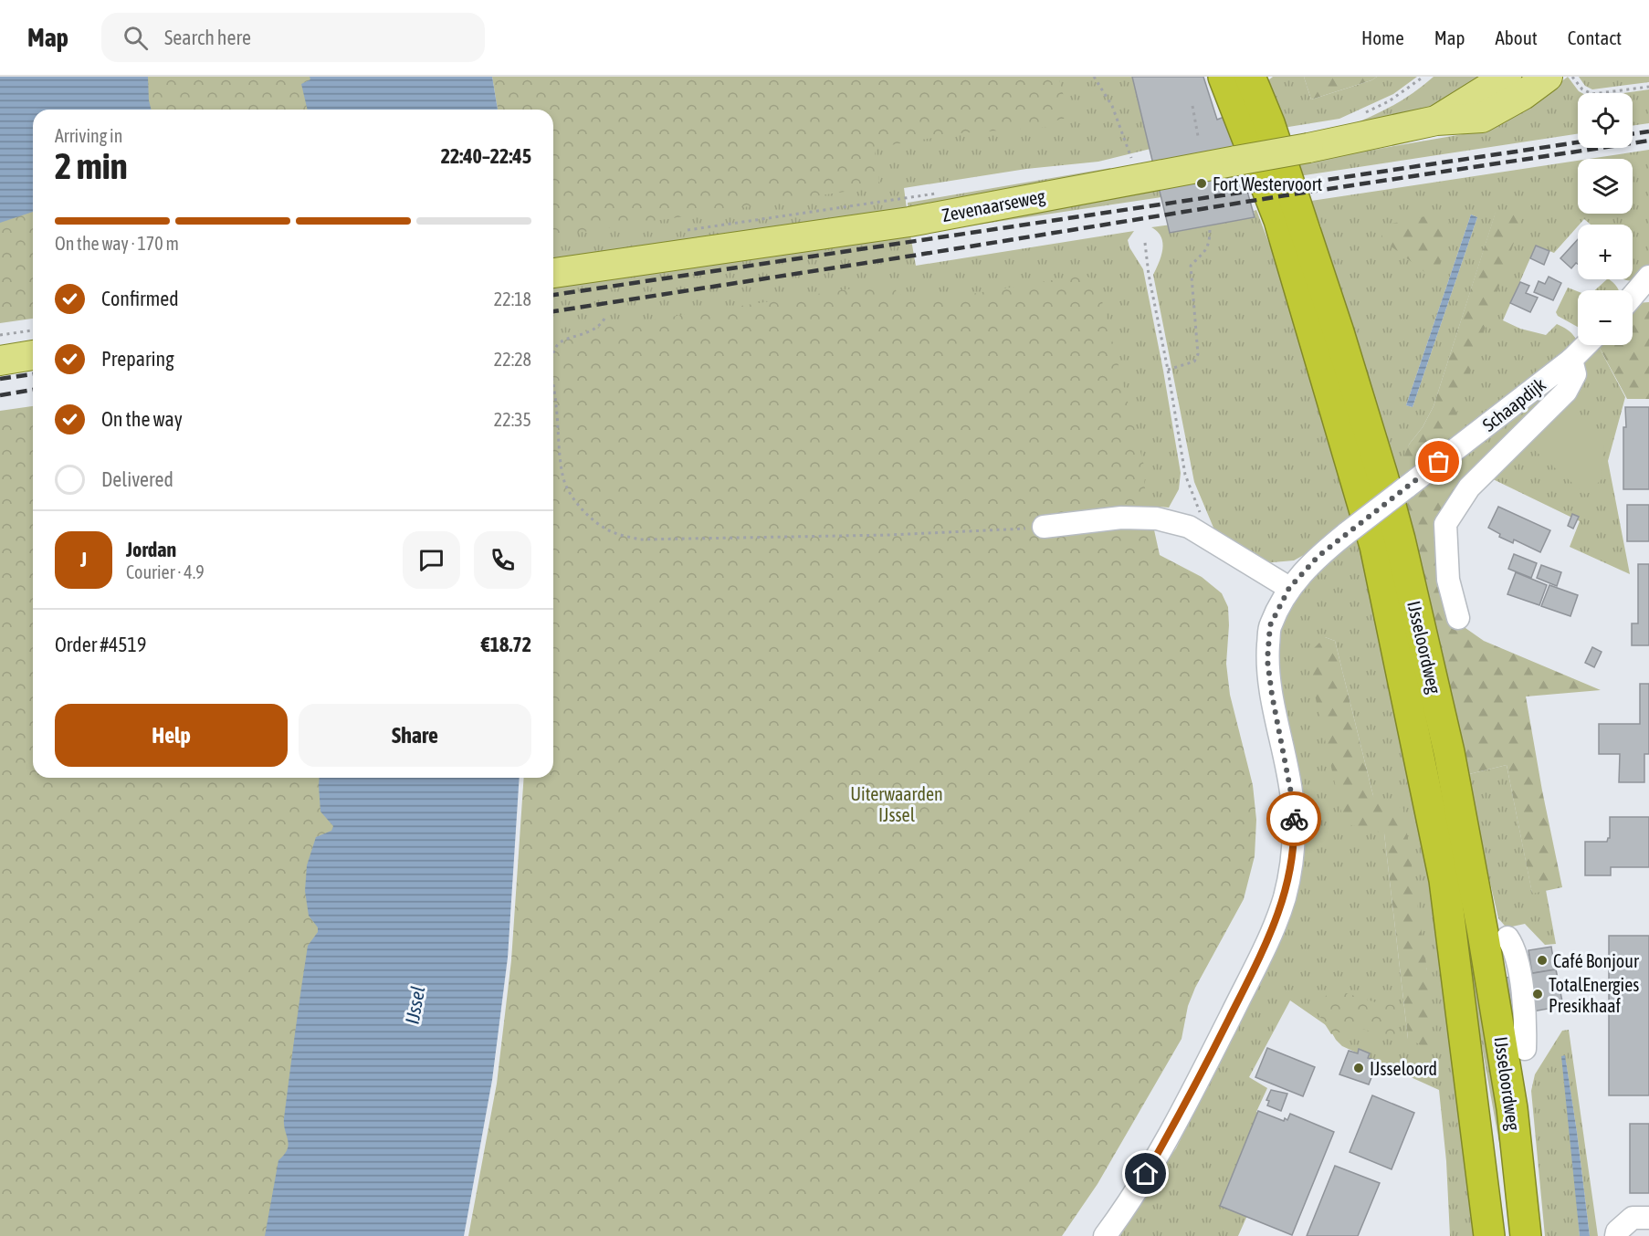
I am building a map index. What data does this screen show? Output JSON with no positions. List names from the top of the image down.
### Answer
{
  "streets": {
    "highway": ["IJsseloordweg"],
    "main road": ["Zevenaarseweg"],
    "street": ["Schaapdijk"]
  },
  "water": ["IJssel"],
  "parks": ["Uiterwaarden IJssel"],
  "places": [
    "Fort Westervoort",
    "Café Bonjour",
    "TotalEnergies Presikhaaf",
    "IJsseloord"
  ],
  "page": {
    "header": "Map",
    "search": "Search here",
    "nav": [
      "Home",
      "Map",
      "About",
      "Contact"
    ],
    "map_buttons": ["+", "−"],
    "heading": ["2 min", "Arriving in", "22:40–22:45"],
    "panel": [
      "Jordan",
      "Courier · 4.9",
      "Order #4519",
      "€18.72"
    ],
    "bar": "On the way · 170 m",
    "list": [
      ["Confirmed", "22:18"],
      ["Preparing", "22:28"],
      ["On the way", "22:35"],
      "Delivered"
    ],
    "round": "J",
    "buttons": ["Help", "Share"]
  }
}
